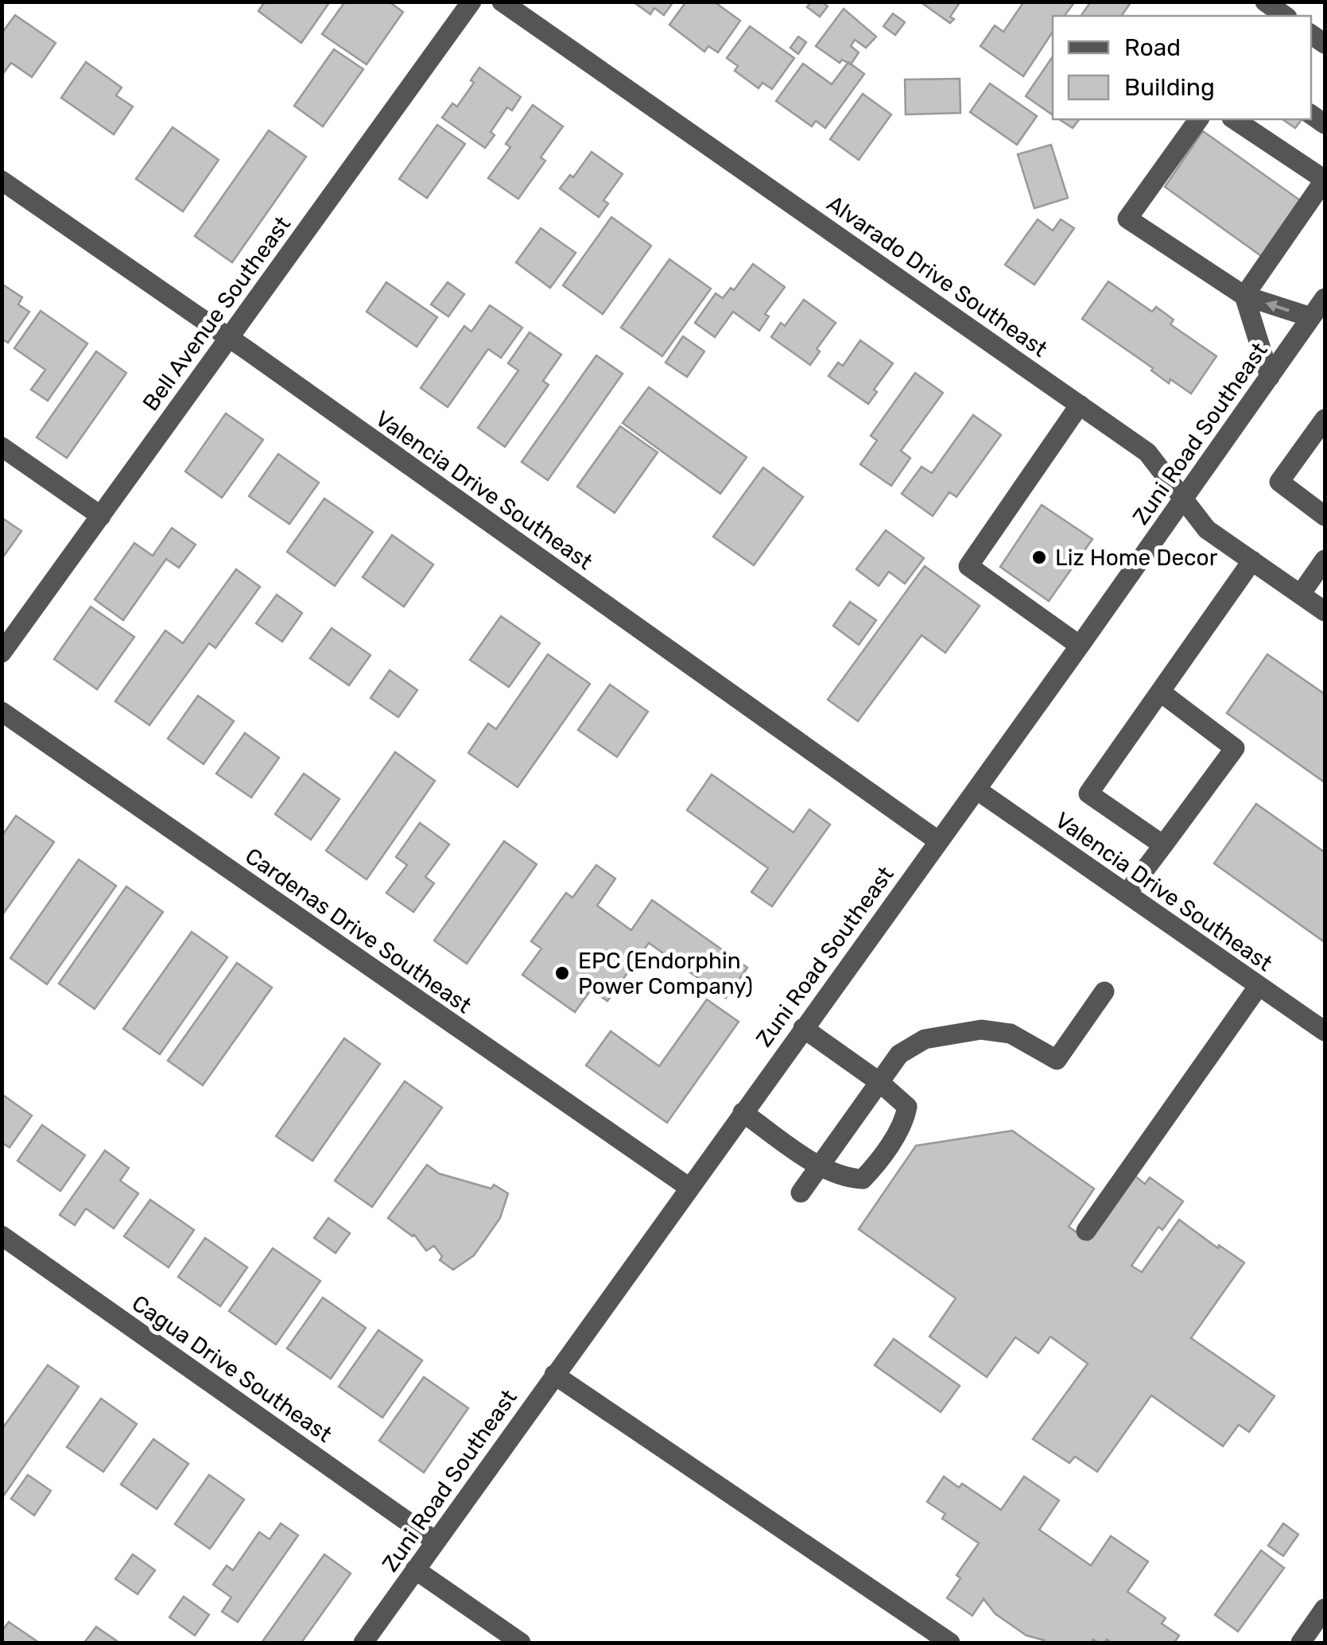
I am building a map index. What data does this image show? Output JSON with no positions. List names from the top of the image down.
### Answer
{
  "streets": {
    "street": [
      "Alvarado Drive Southeast",
      "Bell Avenue Southeast",
      "Zuni Road Southeast",
      "Valencia Drive Southeast",
      "Cardenas Drive Southeast",
      "Cagua Drive Southeast"
    ]
  },
  "crossings": [
    ["Alvarado Drive Southeast", "Zuni Road Southeast"],
    ["Bell Avenue Southeast", "Valencia Drive Southeast"],
    ["Zuni Road Southeast", "Valencia Drive Southeast"],
    ["Zuni Road Southeast", "Cardenas Drive Southeast"],
    ["Zuni Road Southeast", "Cagua Drive Southeast"]
  ],
  "places": ["Liz Home Decor", "EPC (Endorphin Power Company)"],
  "legend": ["Road", "Building"]
}
